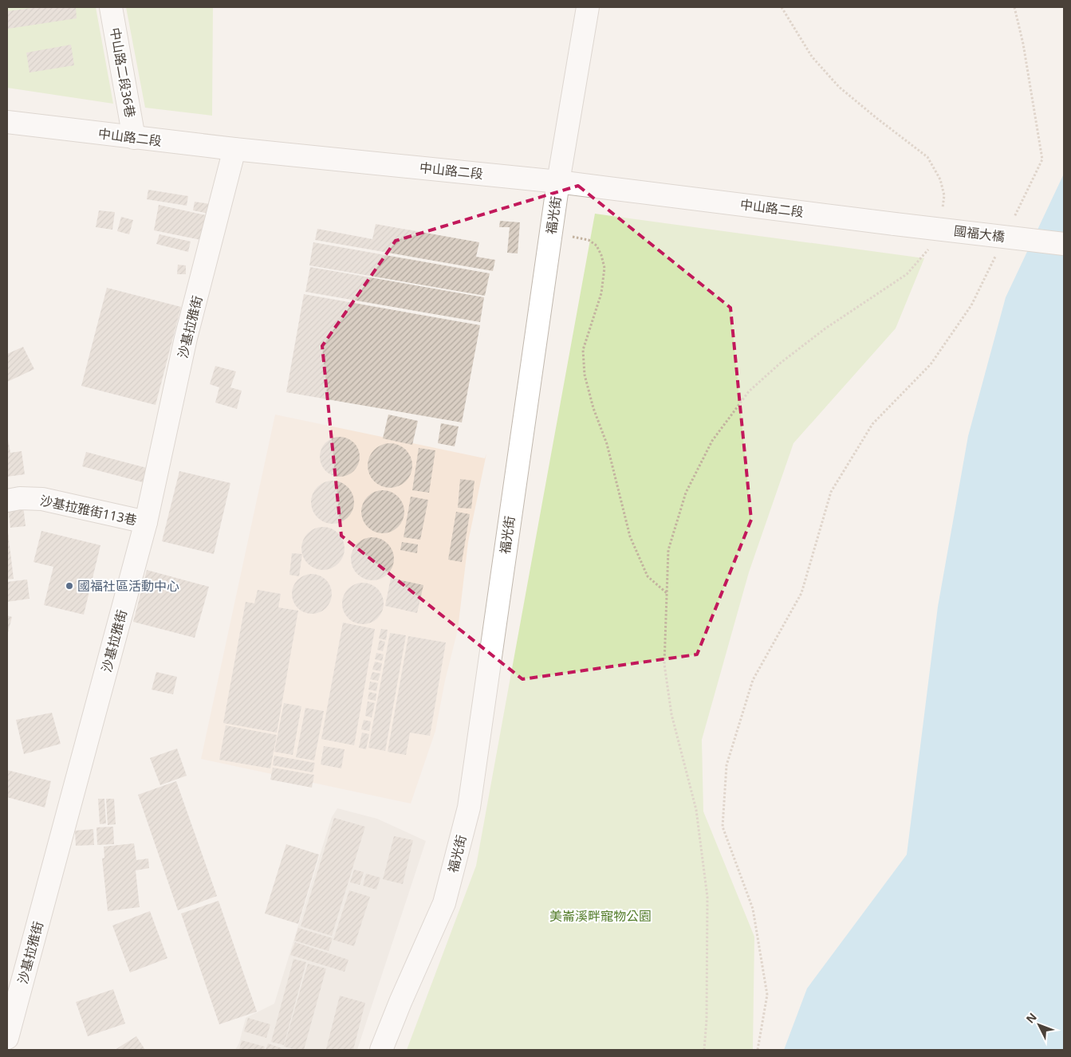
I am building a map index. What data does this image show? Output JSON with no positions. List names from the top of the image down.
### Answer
{
  "streets": {
    "street": [
      "中山路二段36巷",
      "中山路二段",
      "福光街",
      "國福大橋",
      "沙基拉雅街",
      "沙基拉雅街113巷"
    ]
  },
  "crossings": [
    ["中山路二段36巷", "中山路二段"],
    ["中山路二段", "福光街"],
    ["中山路二段", "國福大橋"],
    ["中山路二段", "沙基拉雅街"],
    ["沙基拉雅街", "沙基拉雅街113巷"]
  ],
  "parks": ["美崙溪畔寵物公園"],
  "places": ["國福社區活動中心"],
  "north": "top left"
}
